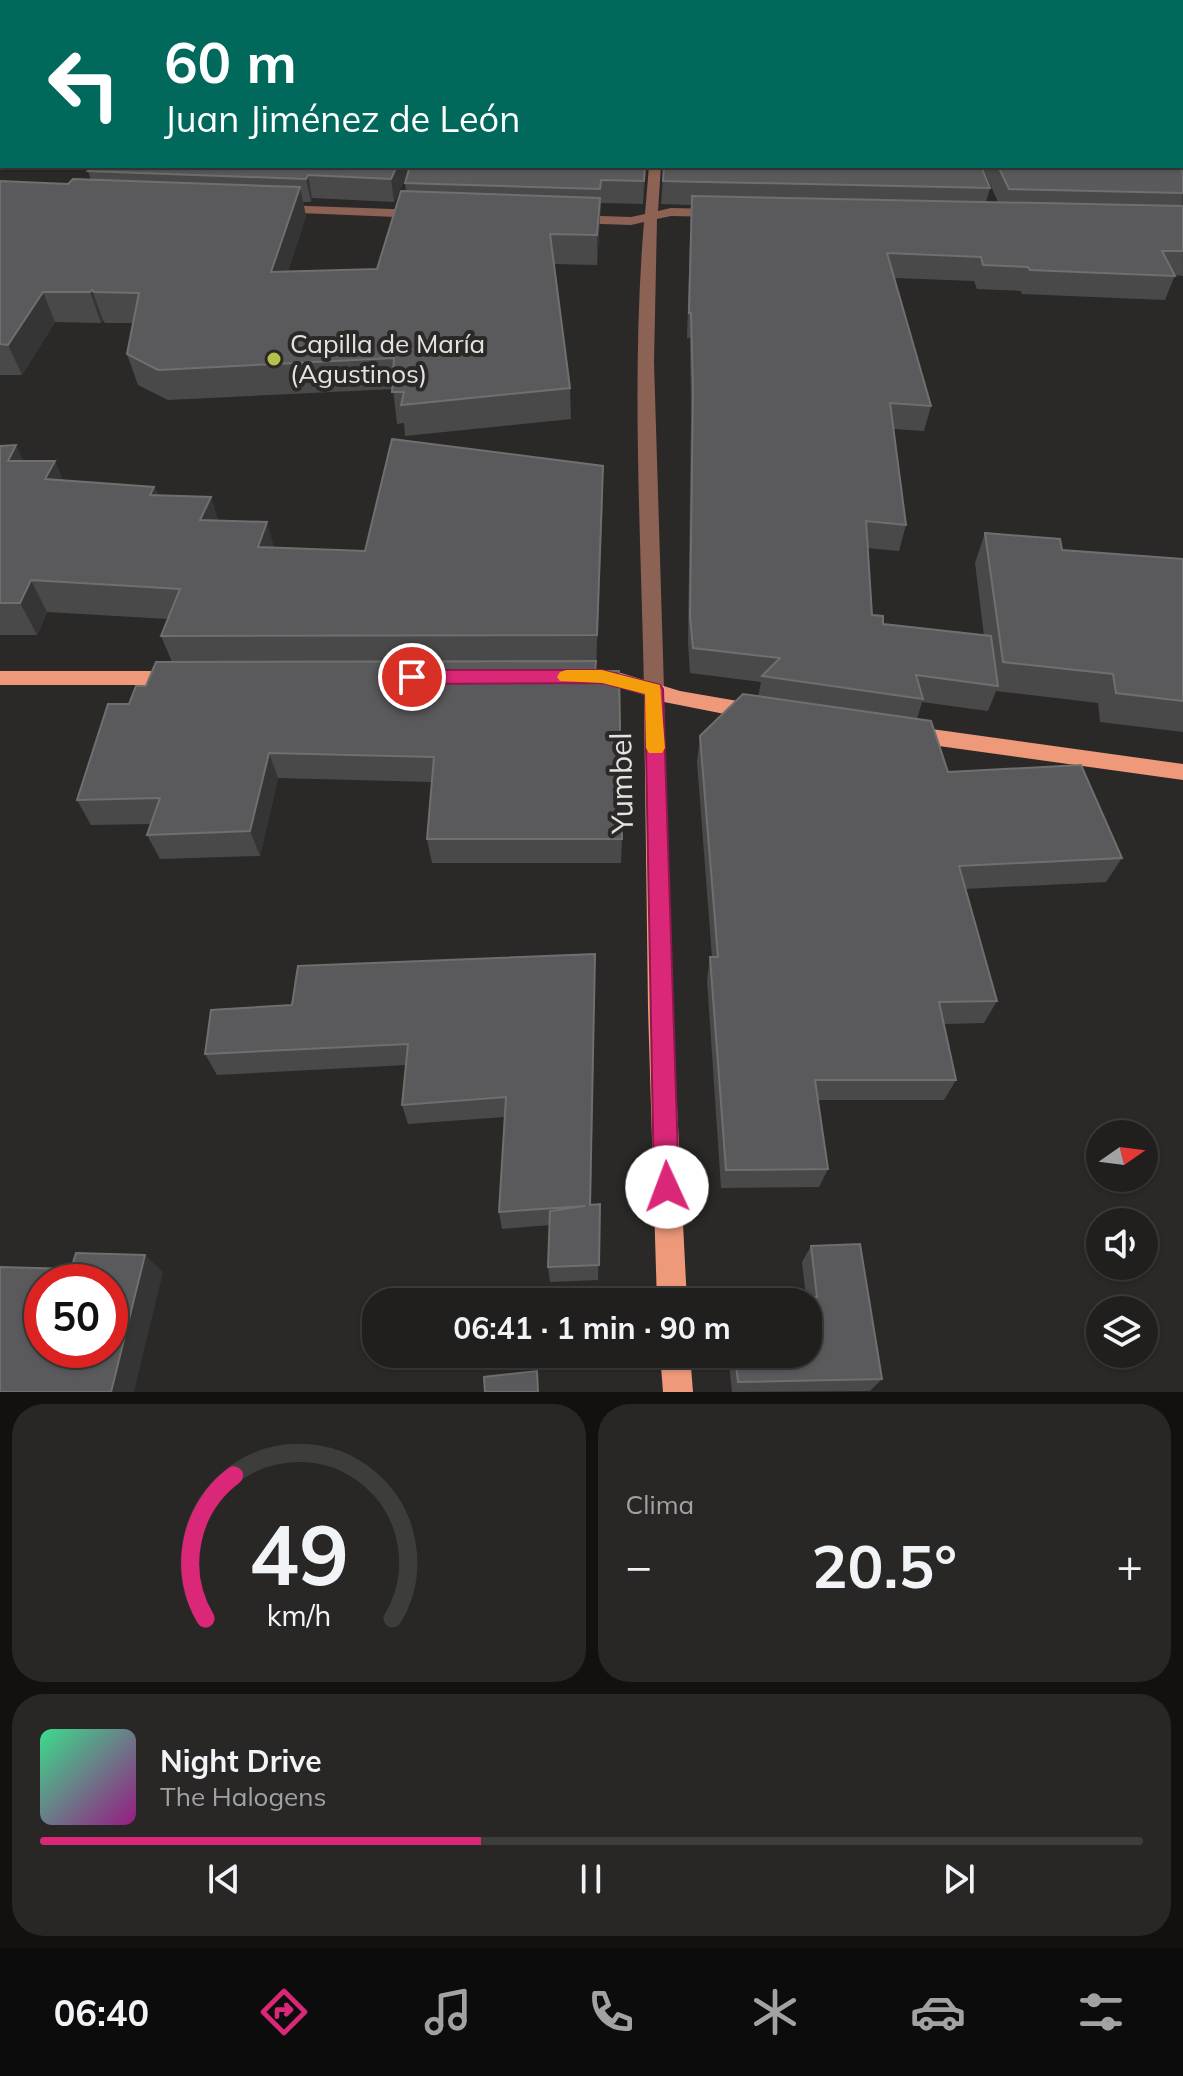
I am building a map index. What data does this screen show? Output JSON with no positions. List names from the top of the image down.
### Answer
{
  "streets": {
    "main road": ["Yumbel"]
  },
  "places": ["Capilla de María (Agustinos)"],
  "north": "right",
  "page": {
    "turn": ["60 m", "Juan Jiménez de León"],
    "limit": "50",
    "trip": "06:41 · 1 min · 90 m",
    "tile": "Clima",
    "heat": ["−", "20.5°", "+"],
    "song": ["Night Drive", "The Halogens"],
    "tabs": "06:40",
    "gauge": ["49", "km/h"]
  }
}
